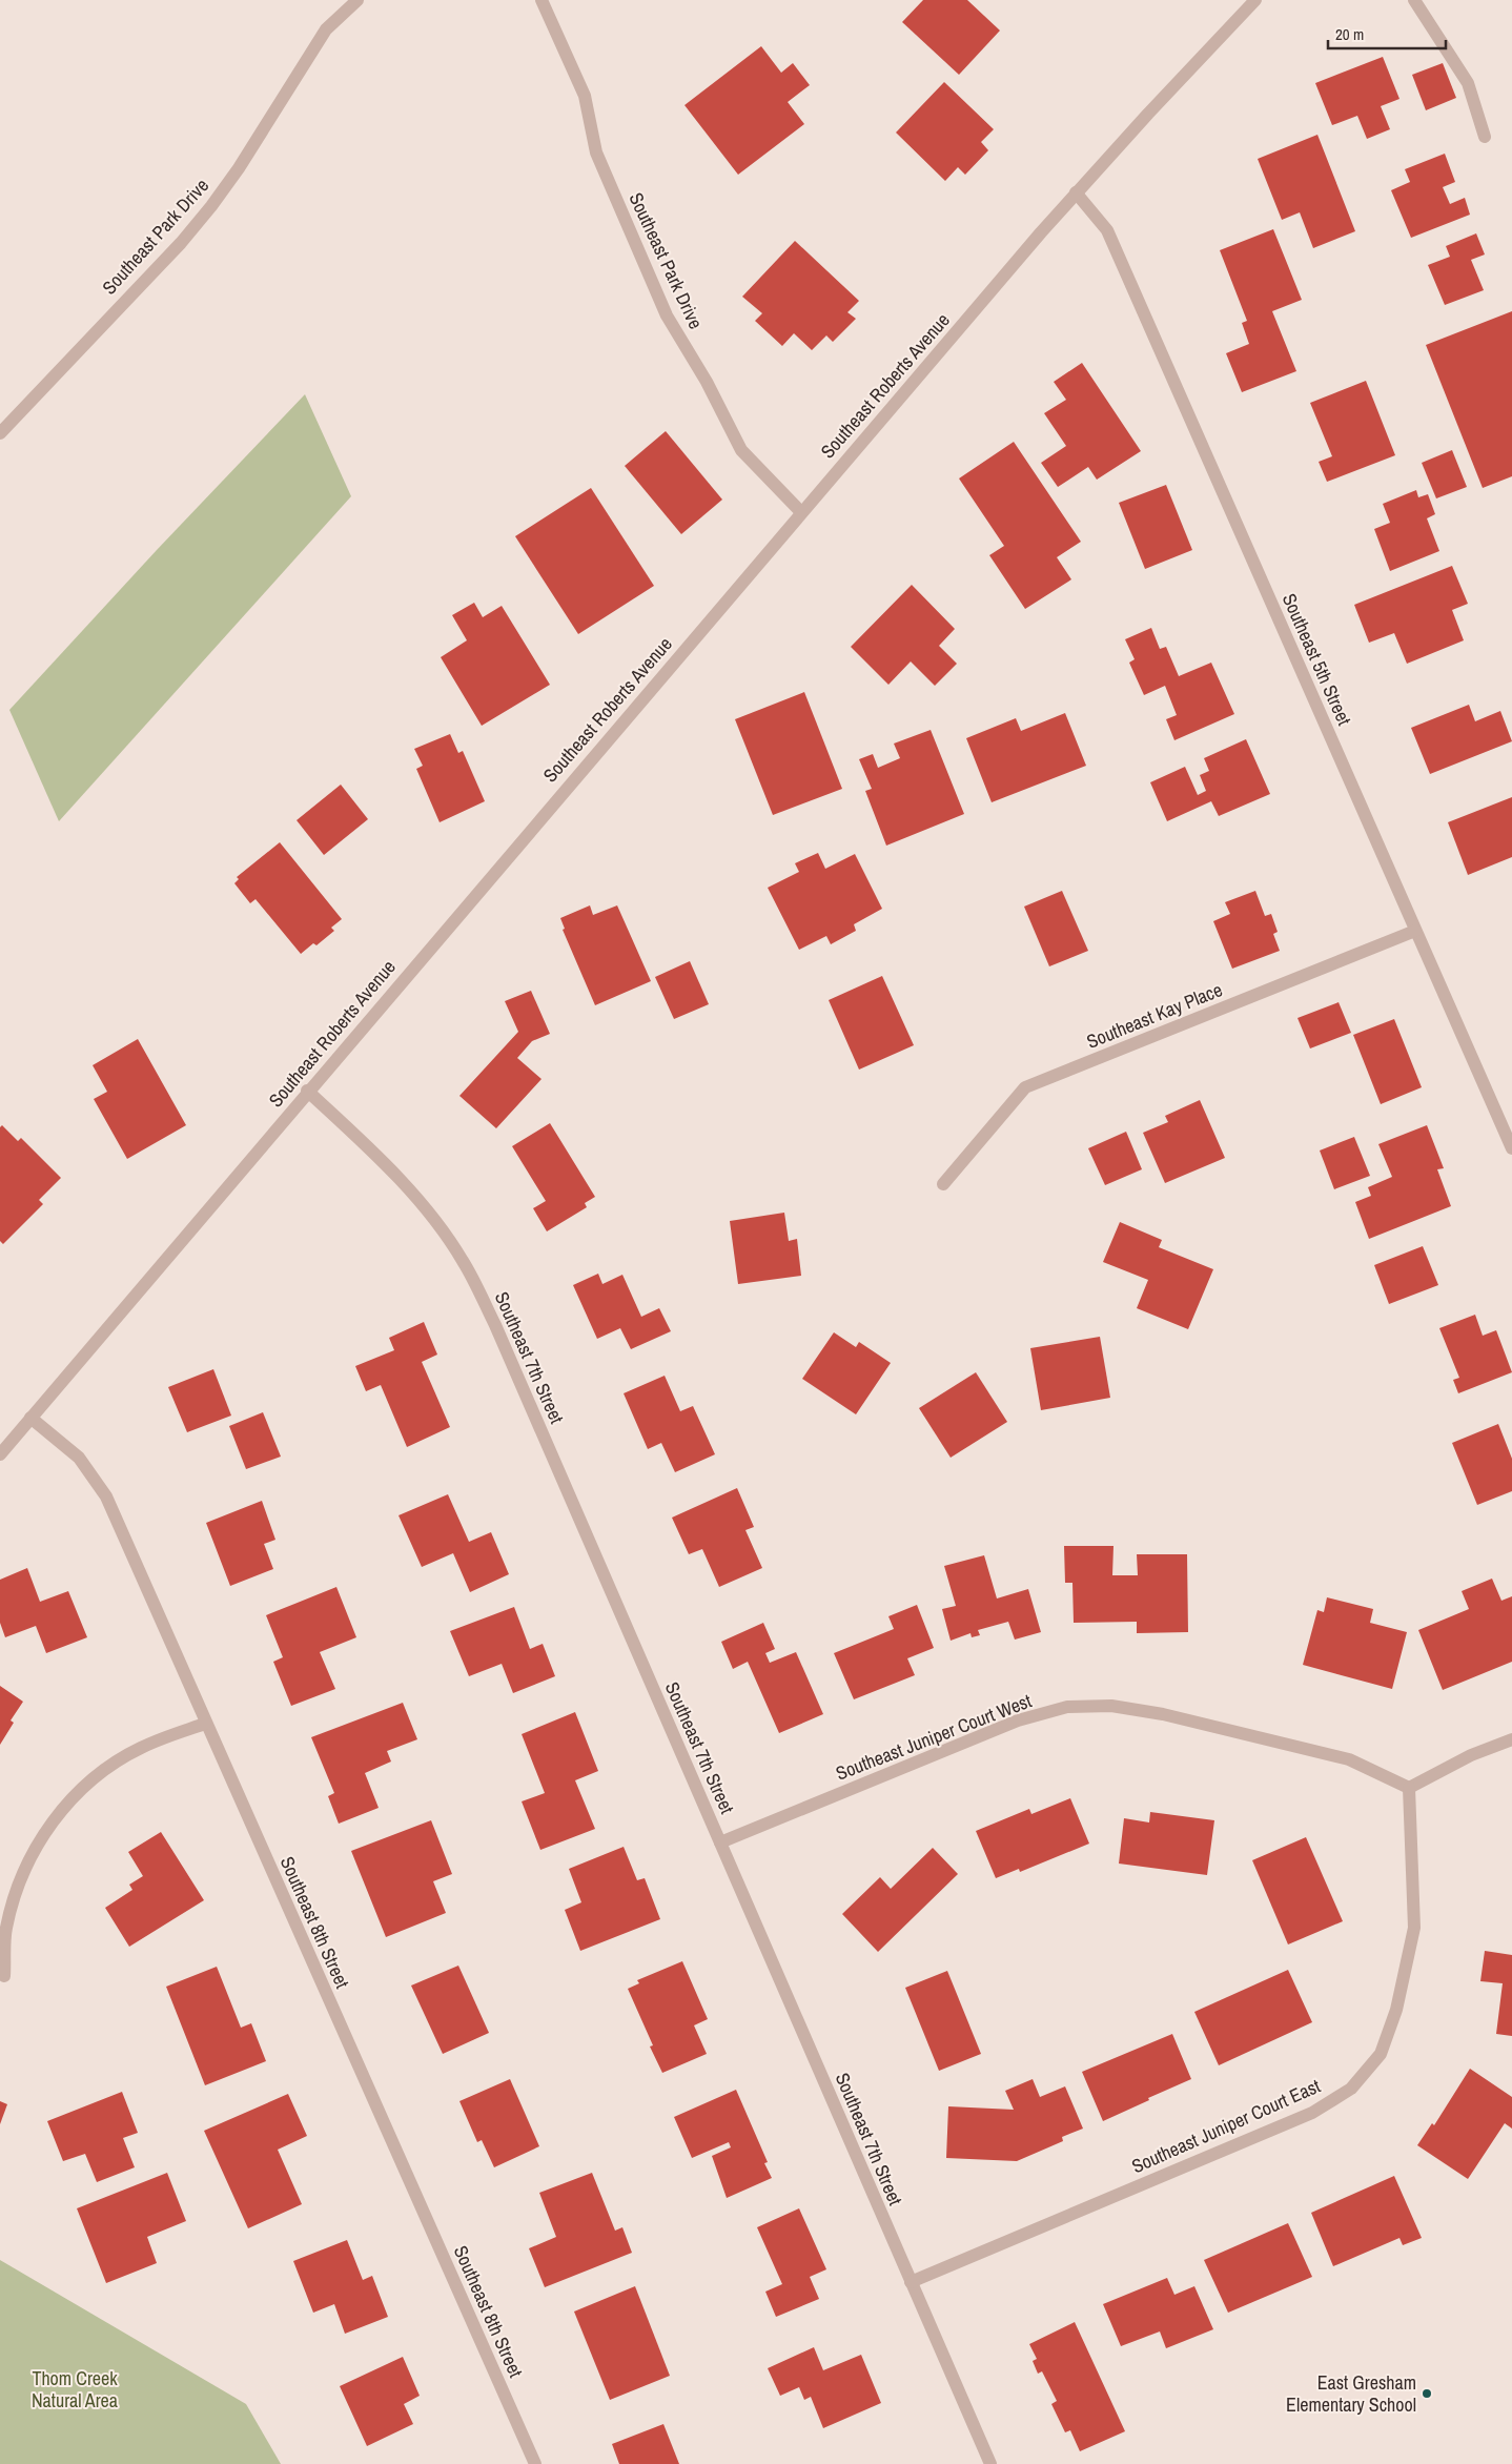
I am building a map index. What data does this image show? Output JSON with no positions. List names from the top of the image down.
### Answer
{
  "streets": {
    "street": [
      "Southeast Park Drive",
      "Southeast Roberts Avenue",
      "Southeast 5th Street",
      "Southeast Kay Place",
      "Southeast 7th Street",
      "Southeast Juniper Court West",
      "Southeast 8th Street",
      "Southeast Juniper Court East"
    ]
  },
  "crossings": [
    ["Southeast Park Drive", "Southeast Roberts Avenue"],
    ["Southeast Roberts Avenue", "Southeast 5th Street"],
    ["Southeast Roberts Avenue", "Southeast 7th Street"],
    ["Southeast Roberts Avenue", "Southeast 8th Street"],
    ["Southeast 5th Street", "Southeast Kay Place"],
    ["Southeast 7th Street", "Southeast Juniper Court West"],
    ["Southeast 7th Street", "Southeast Juniper Court East"],
    ["Southeast Juniper Court West", "Southeast Juniper Court East"]
  ],
  "parks": ["Thom Creek Natural Area"],
  "places": ["East Gresham Elementary School"],
  "scale_bar": "20 m"
}
